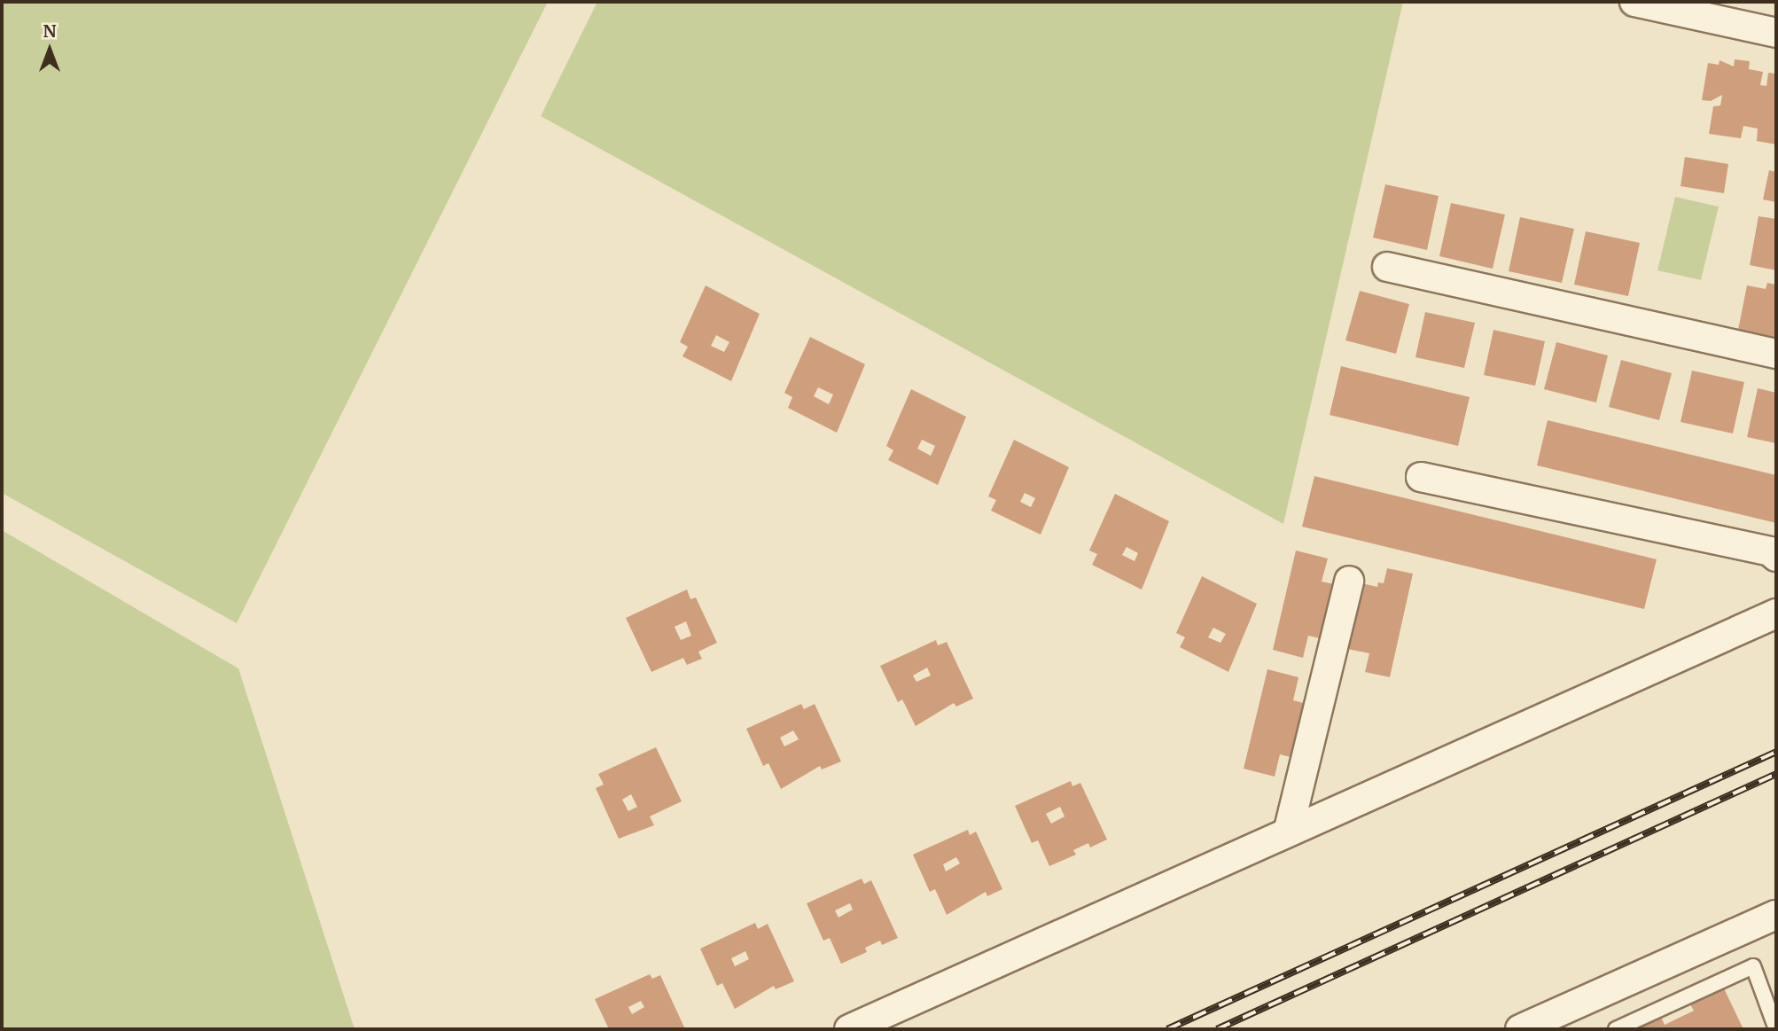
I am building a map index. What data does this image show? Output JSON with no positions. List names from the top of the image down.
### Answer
{
  "north": "top"
}
